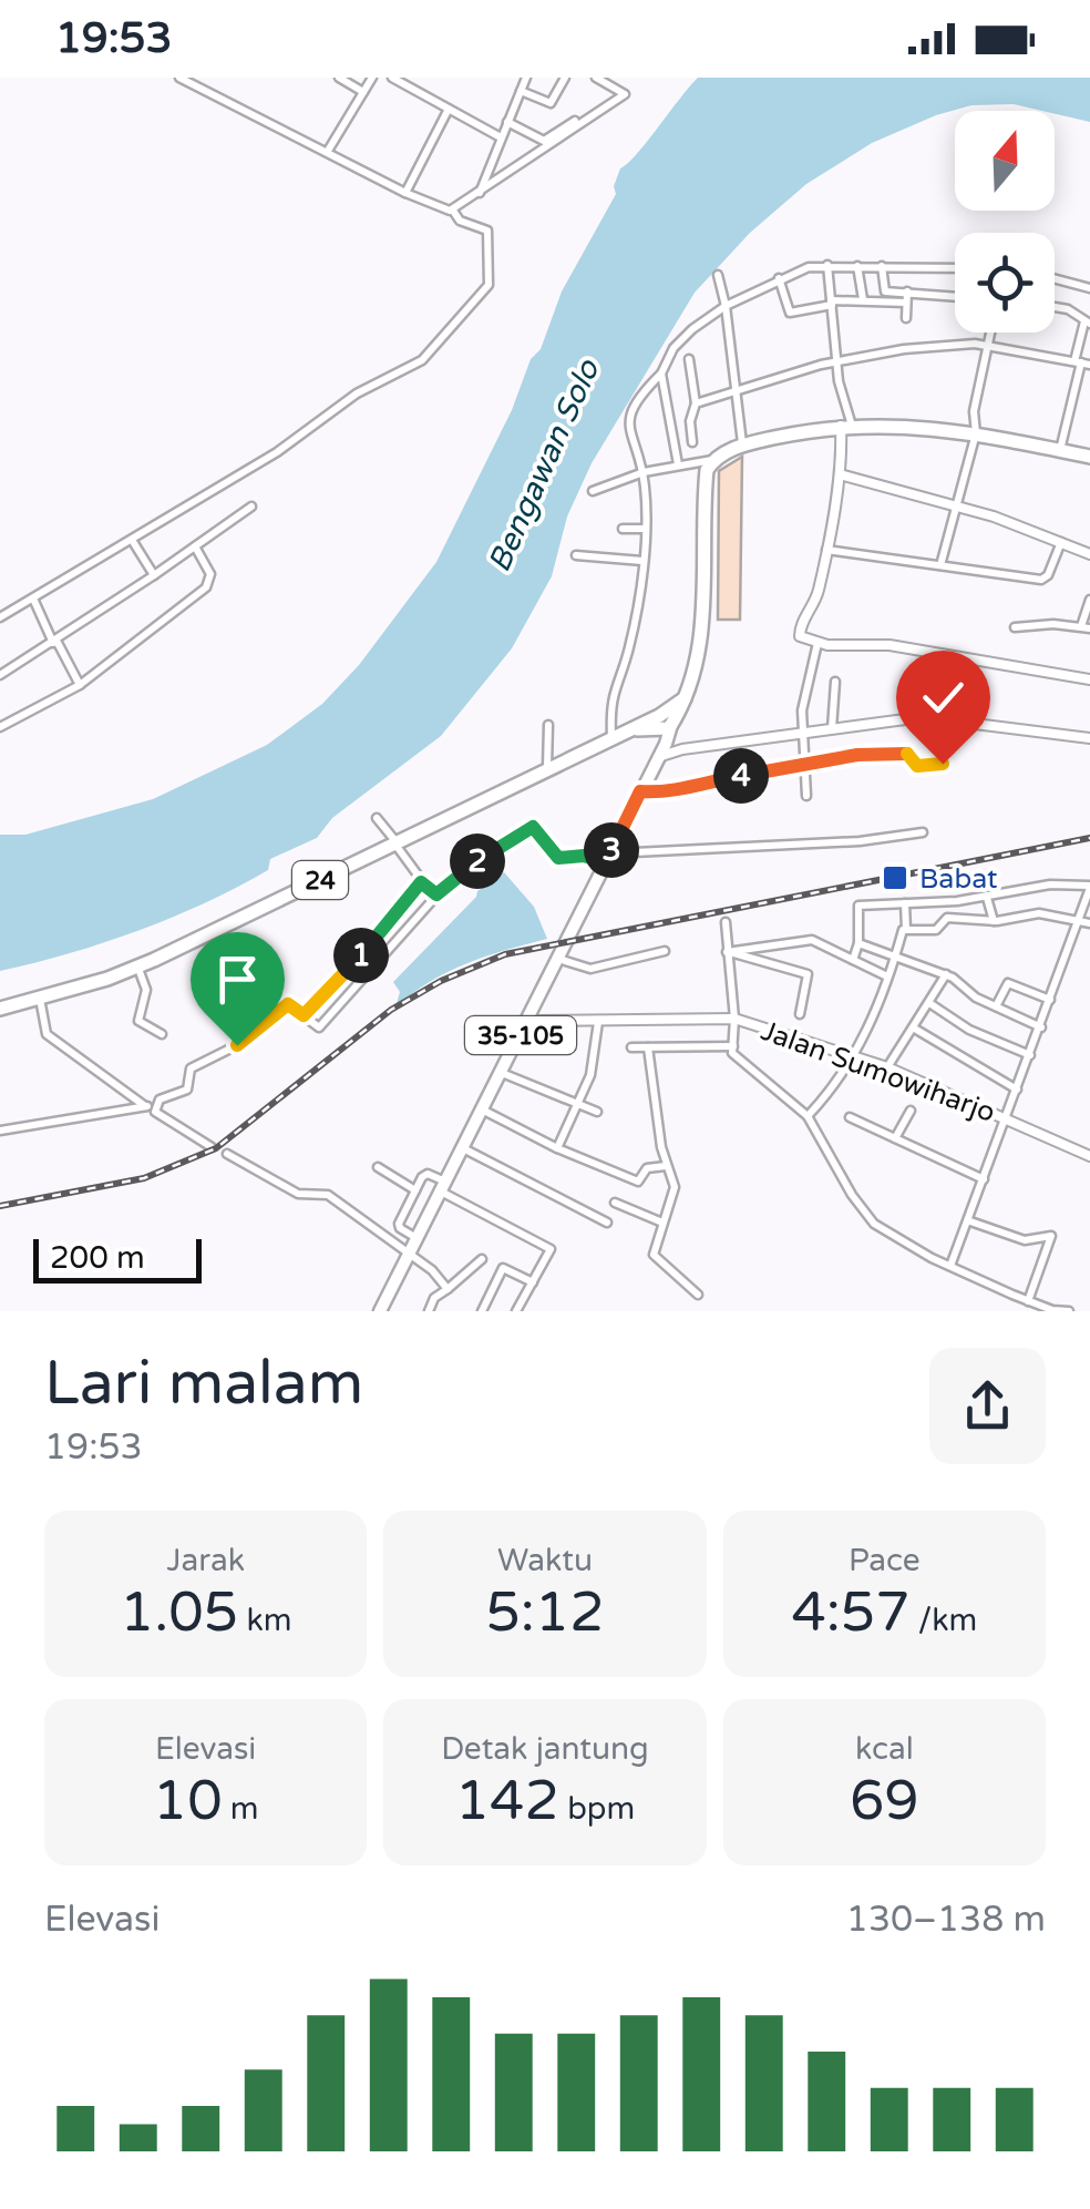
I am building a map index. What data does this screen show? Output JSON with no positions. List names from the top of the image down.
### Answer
{
  "streets": {
    "highway": ["24"],
    "main road": ["35-105"],
    "street": ["Jalan Sumowiharjo"]
  },
  "crossings": [
    ["24", "35-105"],
    ["35-105", "Jalan Sumowiharjo"]
  ],
  "water": ["Bengawan Solo"],
  "places": {
    "transit": ["Babat"]
  },
  "scale_bar": "200 m",
  "north": "top",
  "page": {
    "status": "19:53",
    "pins": [
      "4",
      "3",
      "2",
      "1"
    ],
    "scale": "200 m",
    "heading": ["Lari malam", "19:53"],
    "stats": [
      ["Jarak", "1.05 km"],
      ["Waktu", "5:12"],
      ["Pace", "4:57 /km"],
      ["Elevasi", "10 m"],
      ["Detak jantung", "142 bpm"],
      ["kcal", "69"]
    ],
    "chart": ["Elevasi", "130–138 m"]
  }
}
